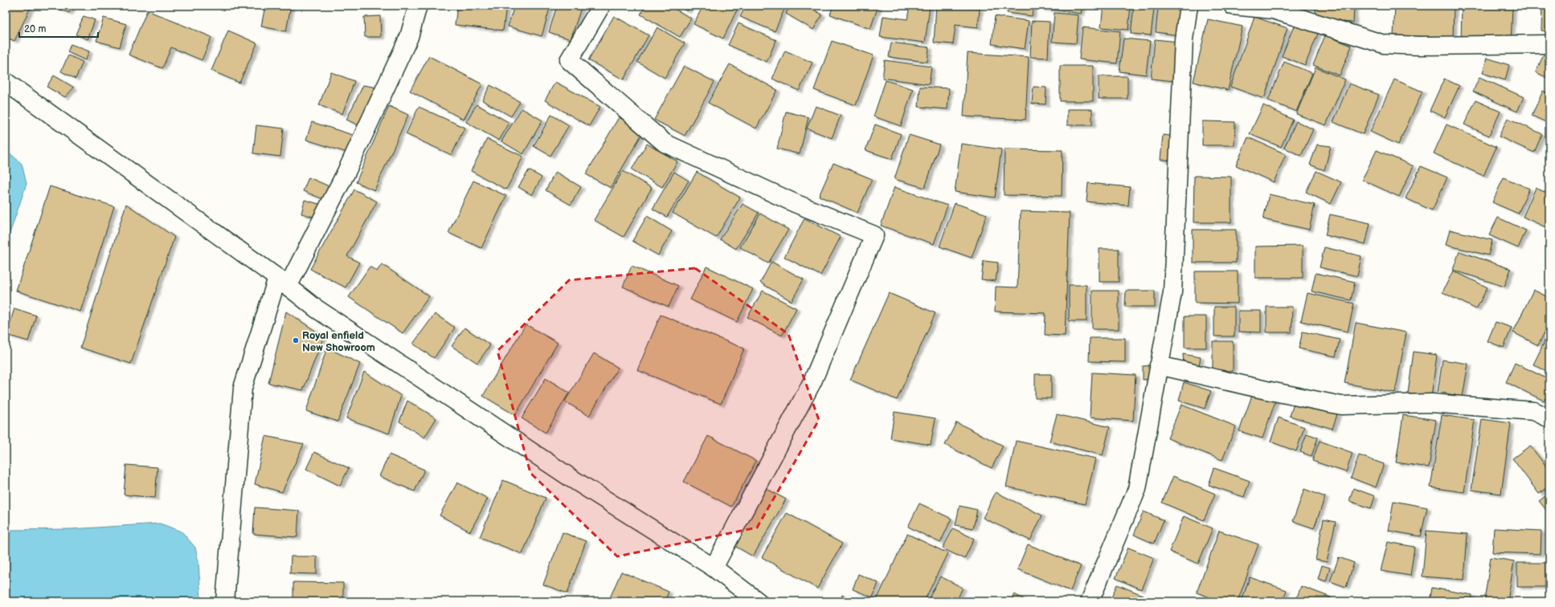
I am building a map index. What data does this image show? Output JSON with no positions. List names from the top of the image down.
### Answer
{
  "places": ["Royal enfield New Showroom"],
  "scale_bar": "20 m"
}
